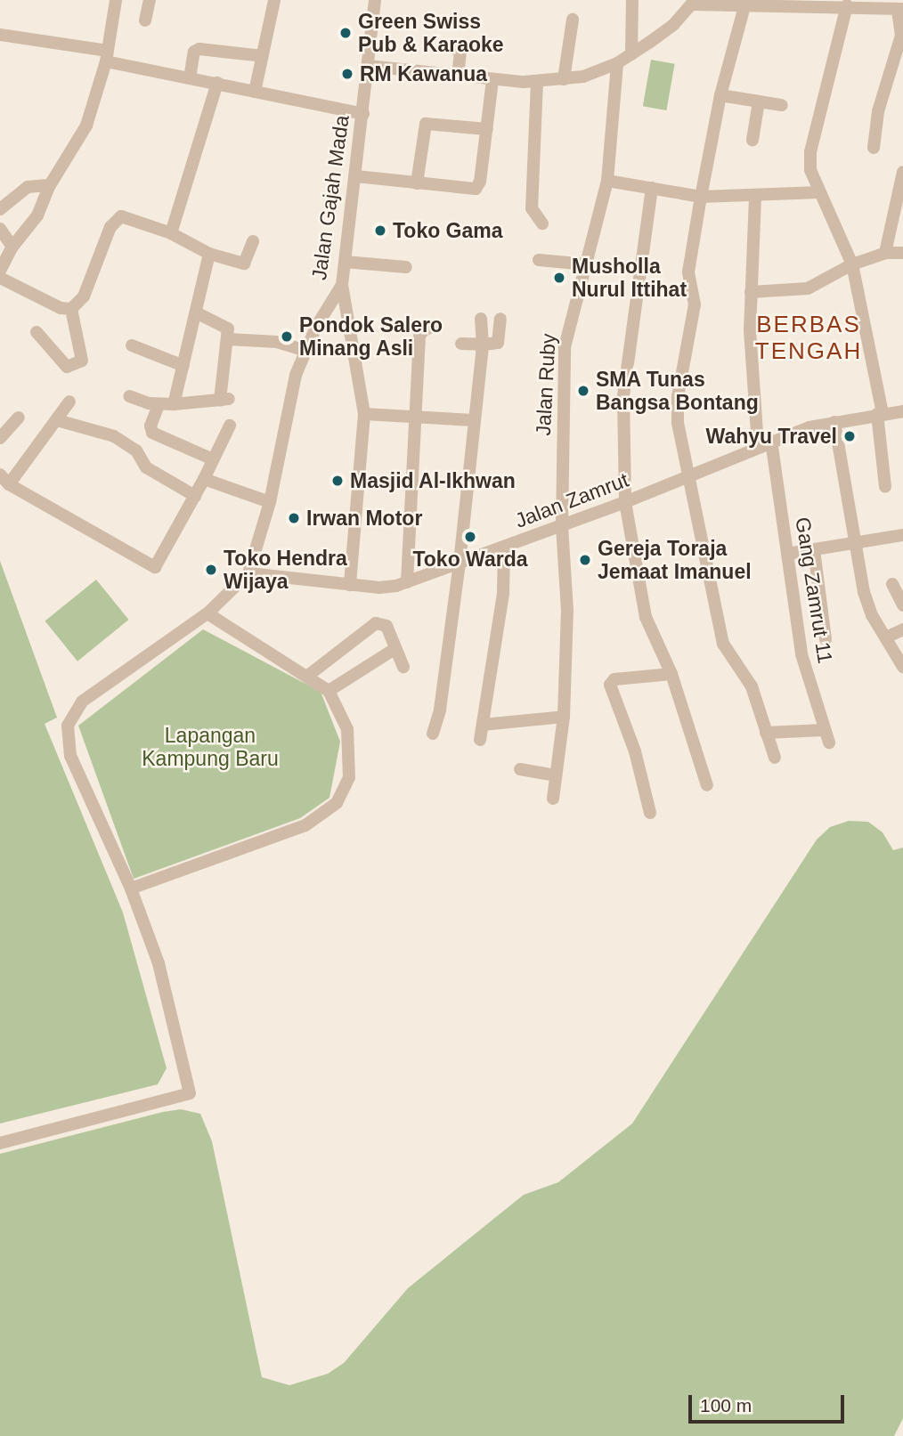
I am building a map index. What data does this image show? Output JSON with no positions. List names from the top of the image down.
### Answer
{
  "streets": {
    "street": [
      "Jalan Gajah Mada",
      "Jalan Ruby",
      "Jalan Zamrut",
      "Gang Zamrut 11"
    ]
  },
  "crossings": [
    ["Jalan Gajah Mada", "Jalan Zamrut"],
    ["Jalan Ruby", "Jalan Zamrut"],
    ["Jalan Zamrut", "Gang Zamrut 11"]
  ],
  "districts": ["BERBAS TENGAH"],
  "parks": ["Lapangan Kampung Baru"],
  "places": [
    "Green Swiss Pub & Karaoke",
    "RM Kawanua",
    "Toko Gama",
    "Musholla Nurul Ittihat",
    "Pondok Salero Minang Asli",
    "SMA Tunas Bangsa Bontang",
    "Wahyu Travel",
    "Masjid Al-Ikhwan",
    "Irwan Motor",
    "Toko Warda",
    "Gereja Toraja Jemaat Imanuel",
    "Toko Hendra Wijaya"
  ],
  "scale_bar": "100 m"
}
